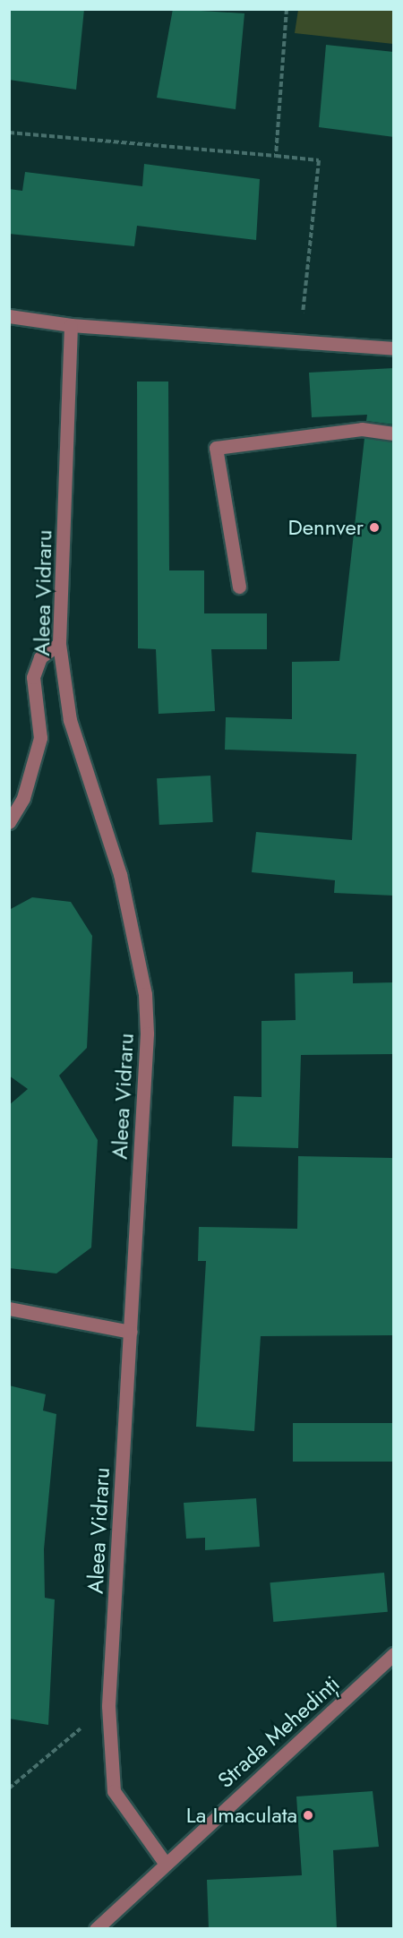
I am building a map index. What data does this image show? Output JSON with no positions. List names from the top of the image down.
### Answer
{
  "streets": {
    "street": ["Aleea Vidraru", "Strada Mehedinți"]
  },
  "crossings": [
    ["Aleea Vidraru", "Strada Mehedinți"]
  ],
  "places": ["Dennver", "La Imaculata"]
}
